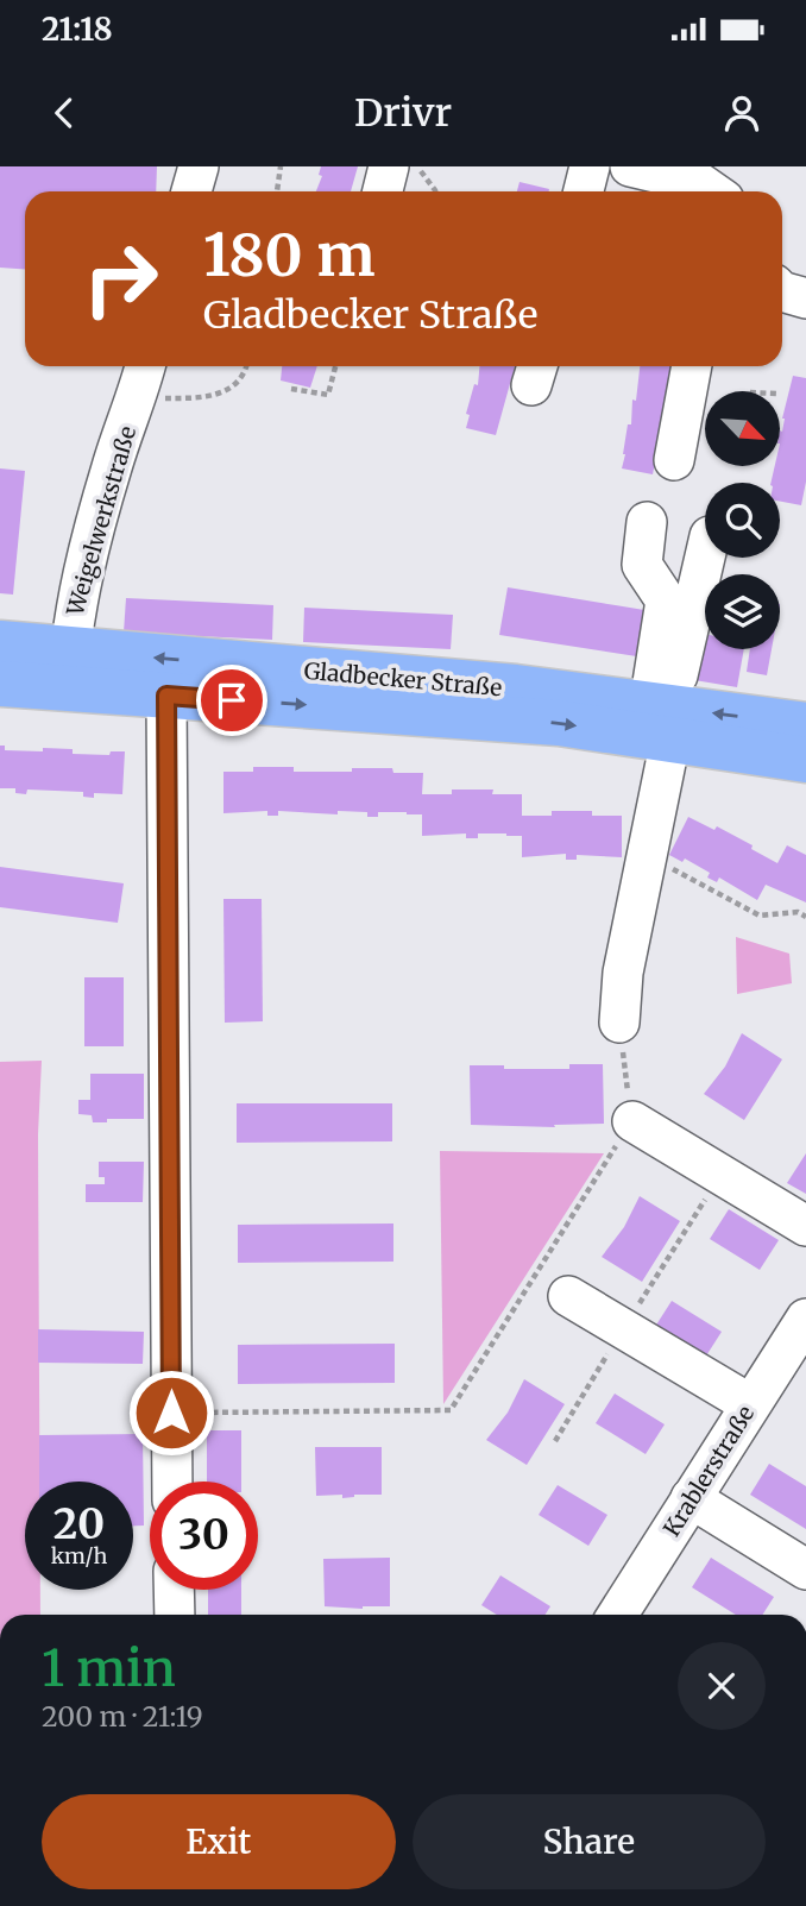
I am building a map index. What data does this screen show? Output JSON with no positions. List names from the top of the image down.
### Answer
{
  "streets": {
    "main road": ["Gladbecker Straße"],
    "street": ["Weigelwerkstraße", "Krablerstraße"]
  },
  "crossings": [
    ["Weigelwerkstraße", "Gladbecker Straße"]
  ],
  "north": "bottom right",
  "page": {
    "status": "21:18",
    "header": "Drivr",
    "turn": ["180 m", "Gladbecker Straße"],
    "speed": "20 km/h",
    "limit": "30",
    "heading": ["1 min", "200 m · 21:19"],
    "buttons": ["Exit", "Share"]
  }
}
